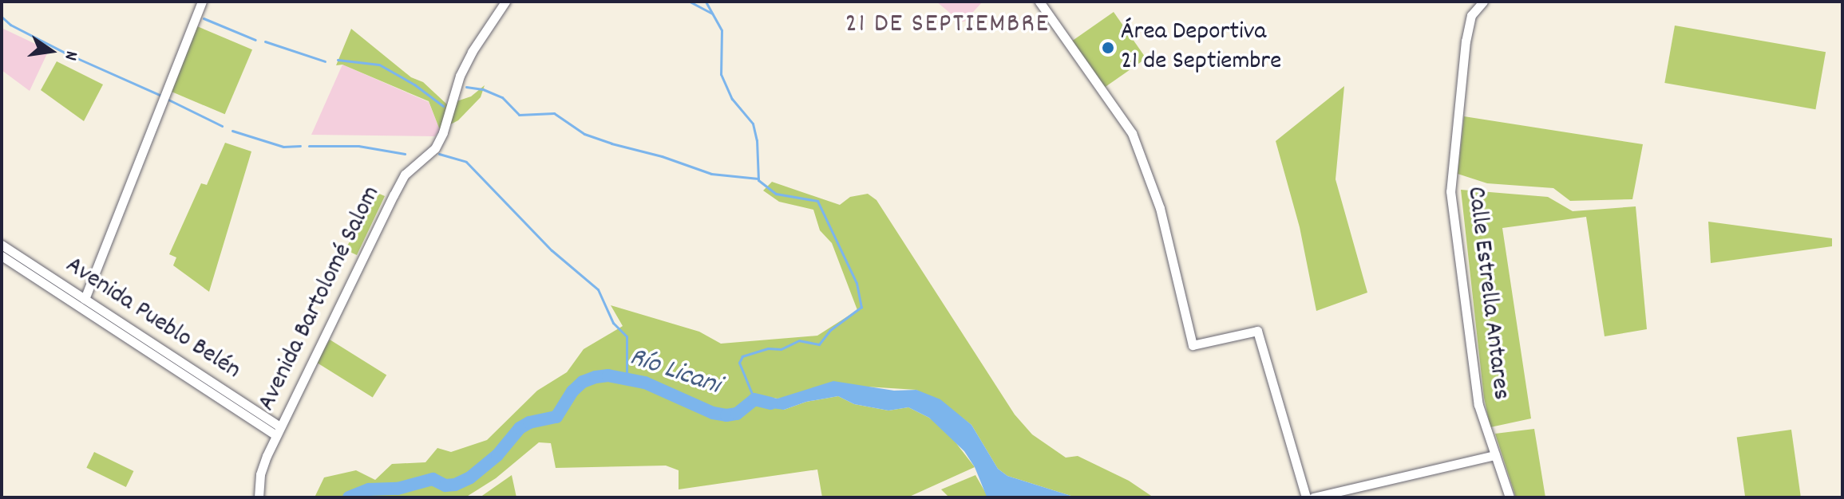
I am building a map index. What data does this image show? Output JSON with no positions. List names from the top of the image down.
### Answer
{
  "streets": {
    "street": ["Calle Estrella Antares", "Avenida Bartolomé Salom", "Avenida Pueblo Belén"]
  },
  "crossings": [
    ["Avenida Bartolomé Salom", "Avenida Pueblo Belén"]
  ],
  "districts": ["21 DE SEPTIEMBRE"],
  "water": ["Río Licani"],
  "places": ["Área Deportiva 21 de Septiembre"],
  "north": "right"
}
